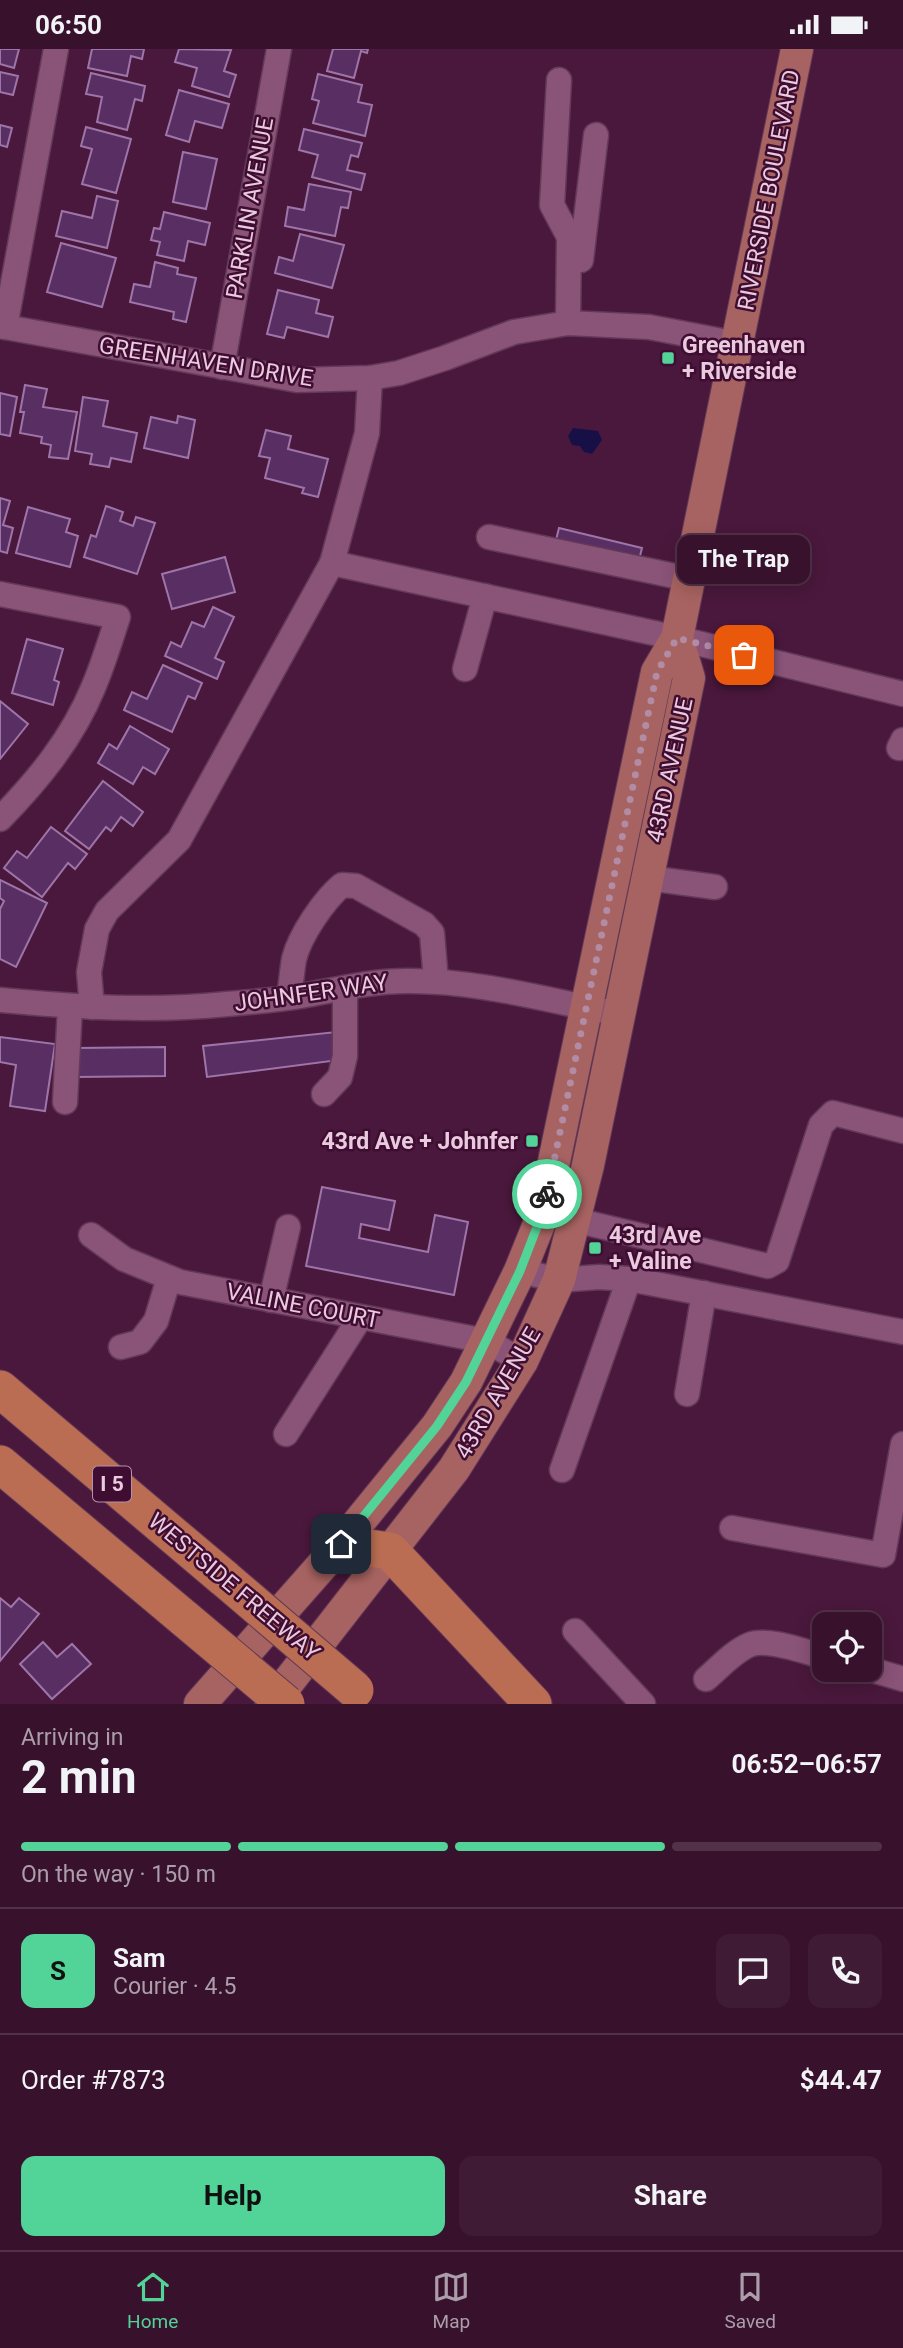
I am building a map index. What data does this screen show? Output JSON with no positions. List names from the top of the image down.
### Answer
{
  "streets": {
    "highway": ["I 5", "WESTSIDE FREEWAY"],
    "main road": ["RIVERSIDE BOULEVARD", "43RD AVENUE"],
    "street": [
      "PARKLIN AVENUE",
      "GREENHAVEN DRIVE",
      "JOHNFER WAY",
      "VALINE COURT"
    ]
  },
  "crossings": [
    ["RIVERSIDE BOULEVARD", "GREENHAVEN DRIVE"],
    ["RIVERSIDE BOULEVARD", "43RD AVENUE"],
    ["PARKLIN AVENUE", "GREENHAVEN DRIVE"],
    ["43RD AVENUE", "JOHNFER WAY"],
    ["43RD AVENUE", "VALINE COURT"]
  ],
  "places": {
    "transit": ["Greenhaven + Riverside", "43rd Ave + Johnfer", "43rd Ave + Valine"],
    "other": ["The Trap"]
  },
  "page": {
    "status": "06:50",
    "bubble": "The Trap",
    "heading": ["2 min", "Arriving in", "06:52–06:57"],
    "panel": [
      "Sam",
      "Courier · 4.5",
      "Order #7873",
      "$44.47"
    ],
    "bar": "On the way · 150 m",
    "round": "S",
    "buttons": ["Help", "Share"],
    "tabs": ["Home", "Map", "Saved"]
  }
}
